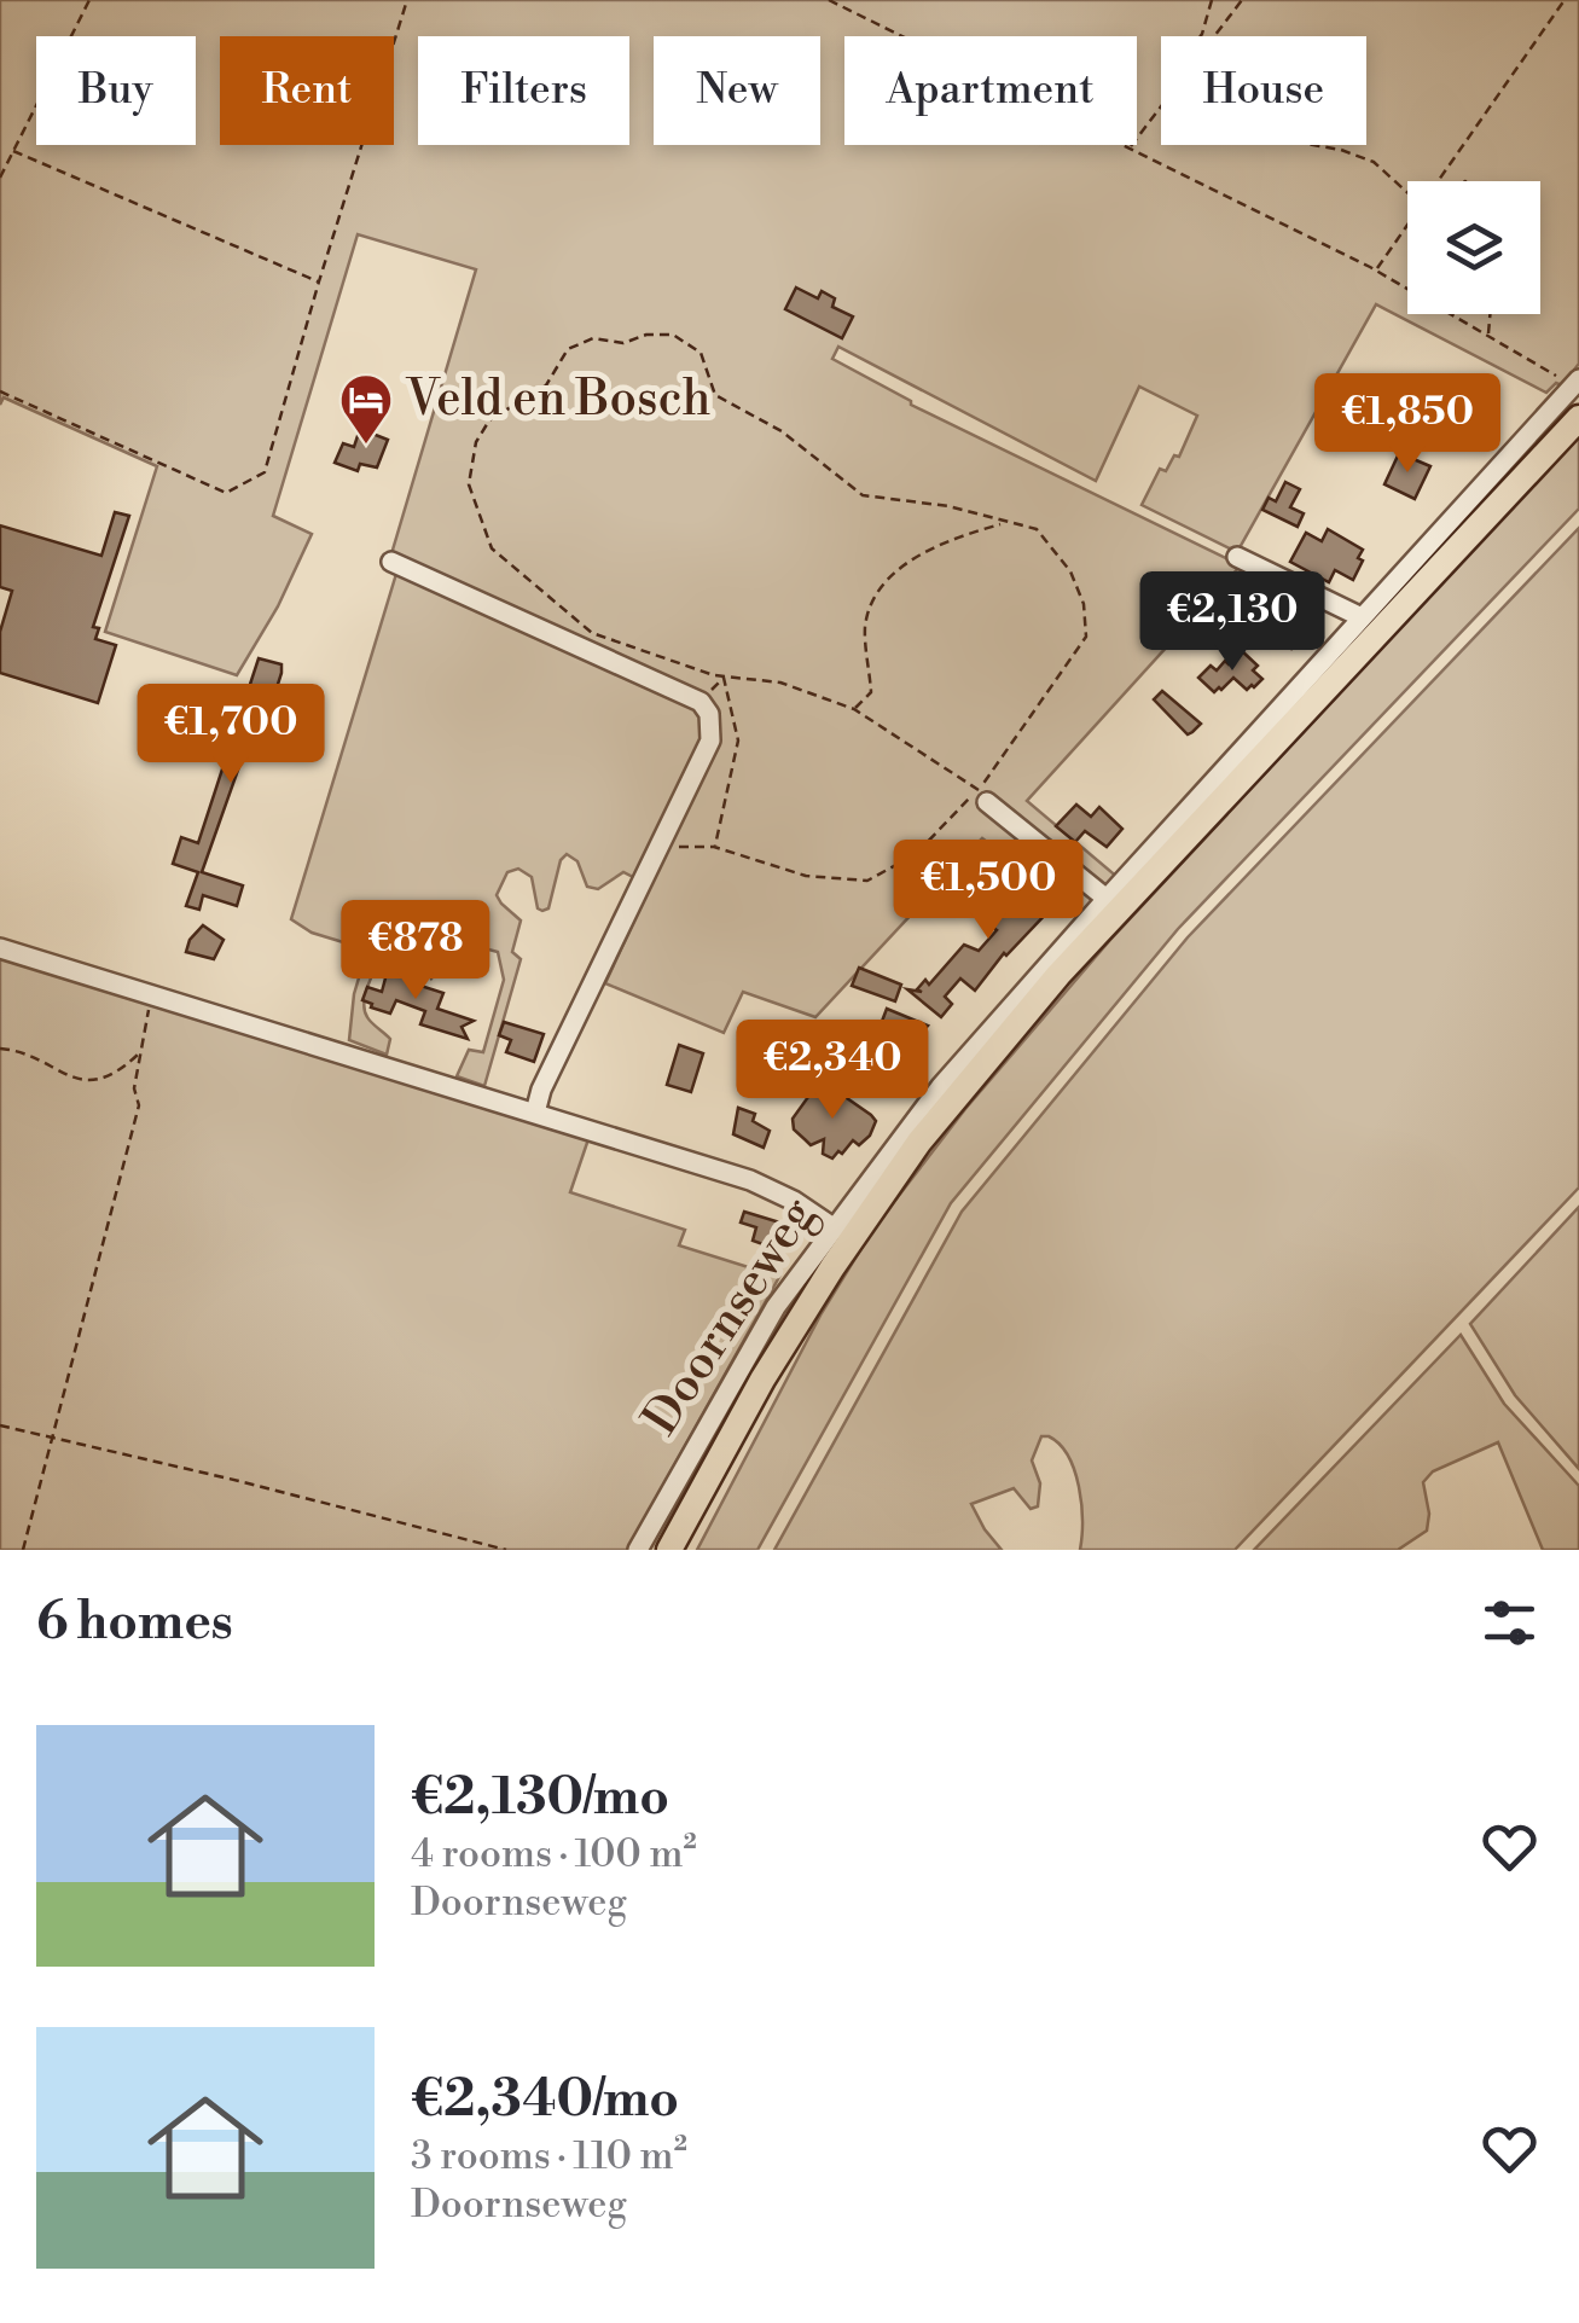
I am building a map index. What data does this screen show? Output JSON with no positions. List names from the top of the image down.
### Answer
{
  "streets": {
    "main road": ["Doornseweg"]
  },
  "places": {
    "hotel": ["Veld en Bosch"]
  },
  "page": {
    "chip": [
      "Buy",
      "Rent",
      "Filters",
      "New",
      "Apartment",
      "House"
    ],
    "price": [
      "€1,850",
      "€2,130",
      "€1,700",
      "€1,500",
      "€878",
      "€2,340"
    ],
    "heading": "6 homes",
    "list": [
      {
        "name": "€2,130/mo",
        "note": "4 rooms · 100 m² · Doornseweg"
      },
      {
        "name": "€2,340/mo",
        "note": "3 rooms · 110 m² · Doornseweg"
      }
    ]
  }
}
